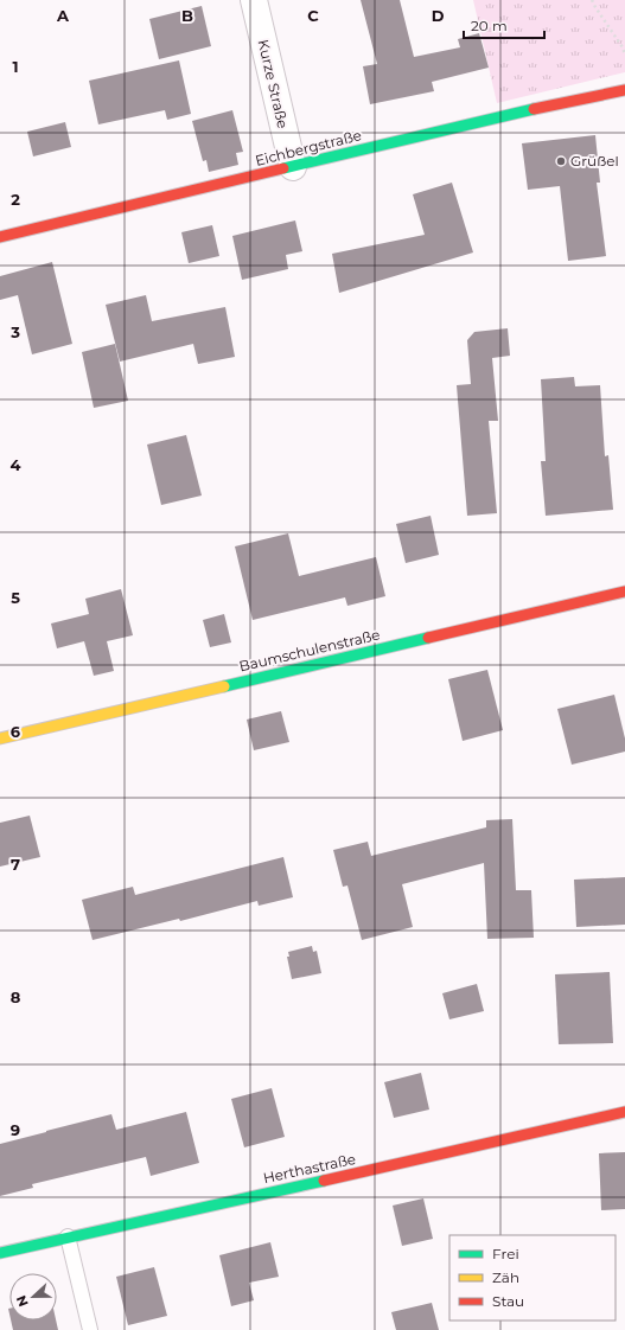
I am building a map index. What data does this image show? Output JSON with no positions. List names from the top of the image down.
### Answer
{
  "streets": {
    "street": [
      "Kurze Straße",
      "Eichbergstraße",
      "Baumschulenstraße",
      "Herthastraße"
    ]
  },
  "crossings": [
    ["Kurze Straße", "Eichbergstraße"]
  ],
  "places": ["Grüßel"],
  "legend": ["Frei", "Zäh", "Stau"],
  "scale_bar": "20 m",
  "north": "left",
  "grid": {
    "columns": [
      "A",
      "B",
      "C",
      "D"
    ],
    "rows": [
      "1",
      "2",
      "3",
      "4",
      "5",
      "6",
      "7",
      "8",
      "9"
    ]
  }
}
